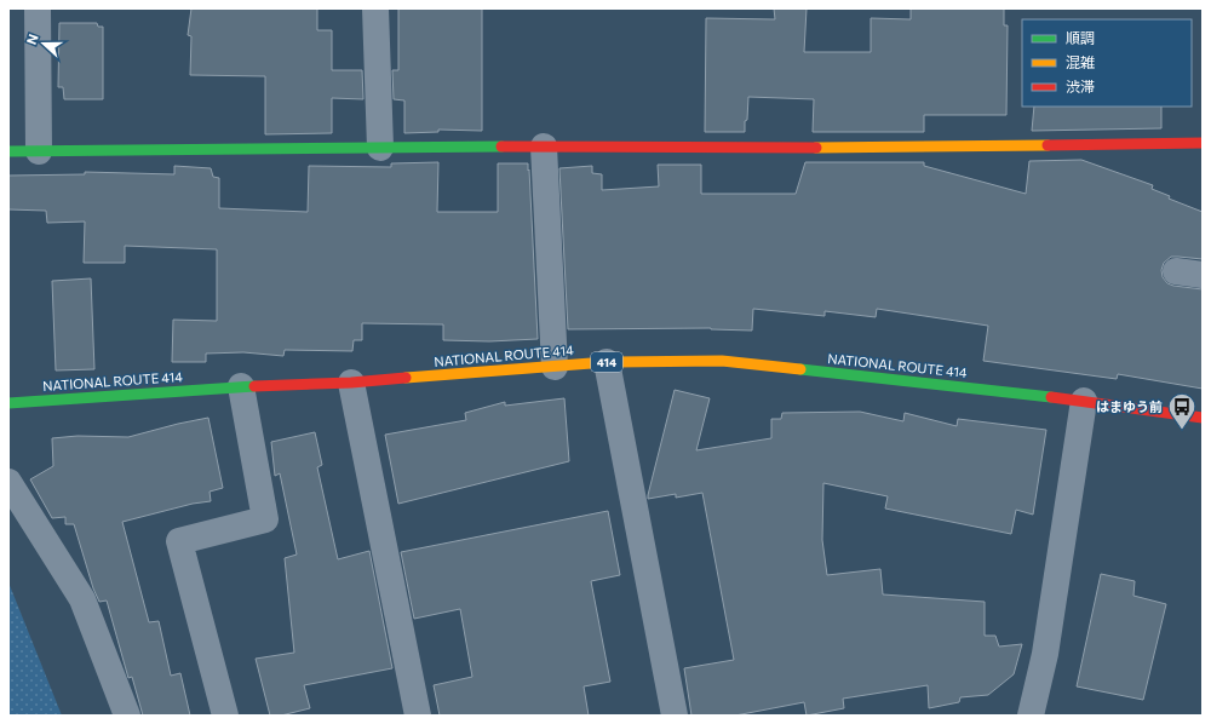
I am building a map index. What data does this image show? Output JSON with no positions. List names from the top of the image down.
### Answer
{
  "streets": {
    "main road": ["NATIONAL ROUTE 414", "414"]
  },
  "places": {
    "bus stop": ["はまゆう前"]
  },
  "legend": ["順調", "混雑", "渋滞"],
  "north": "left"
}
